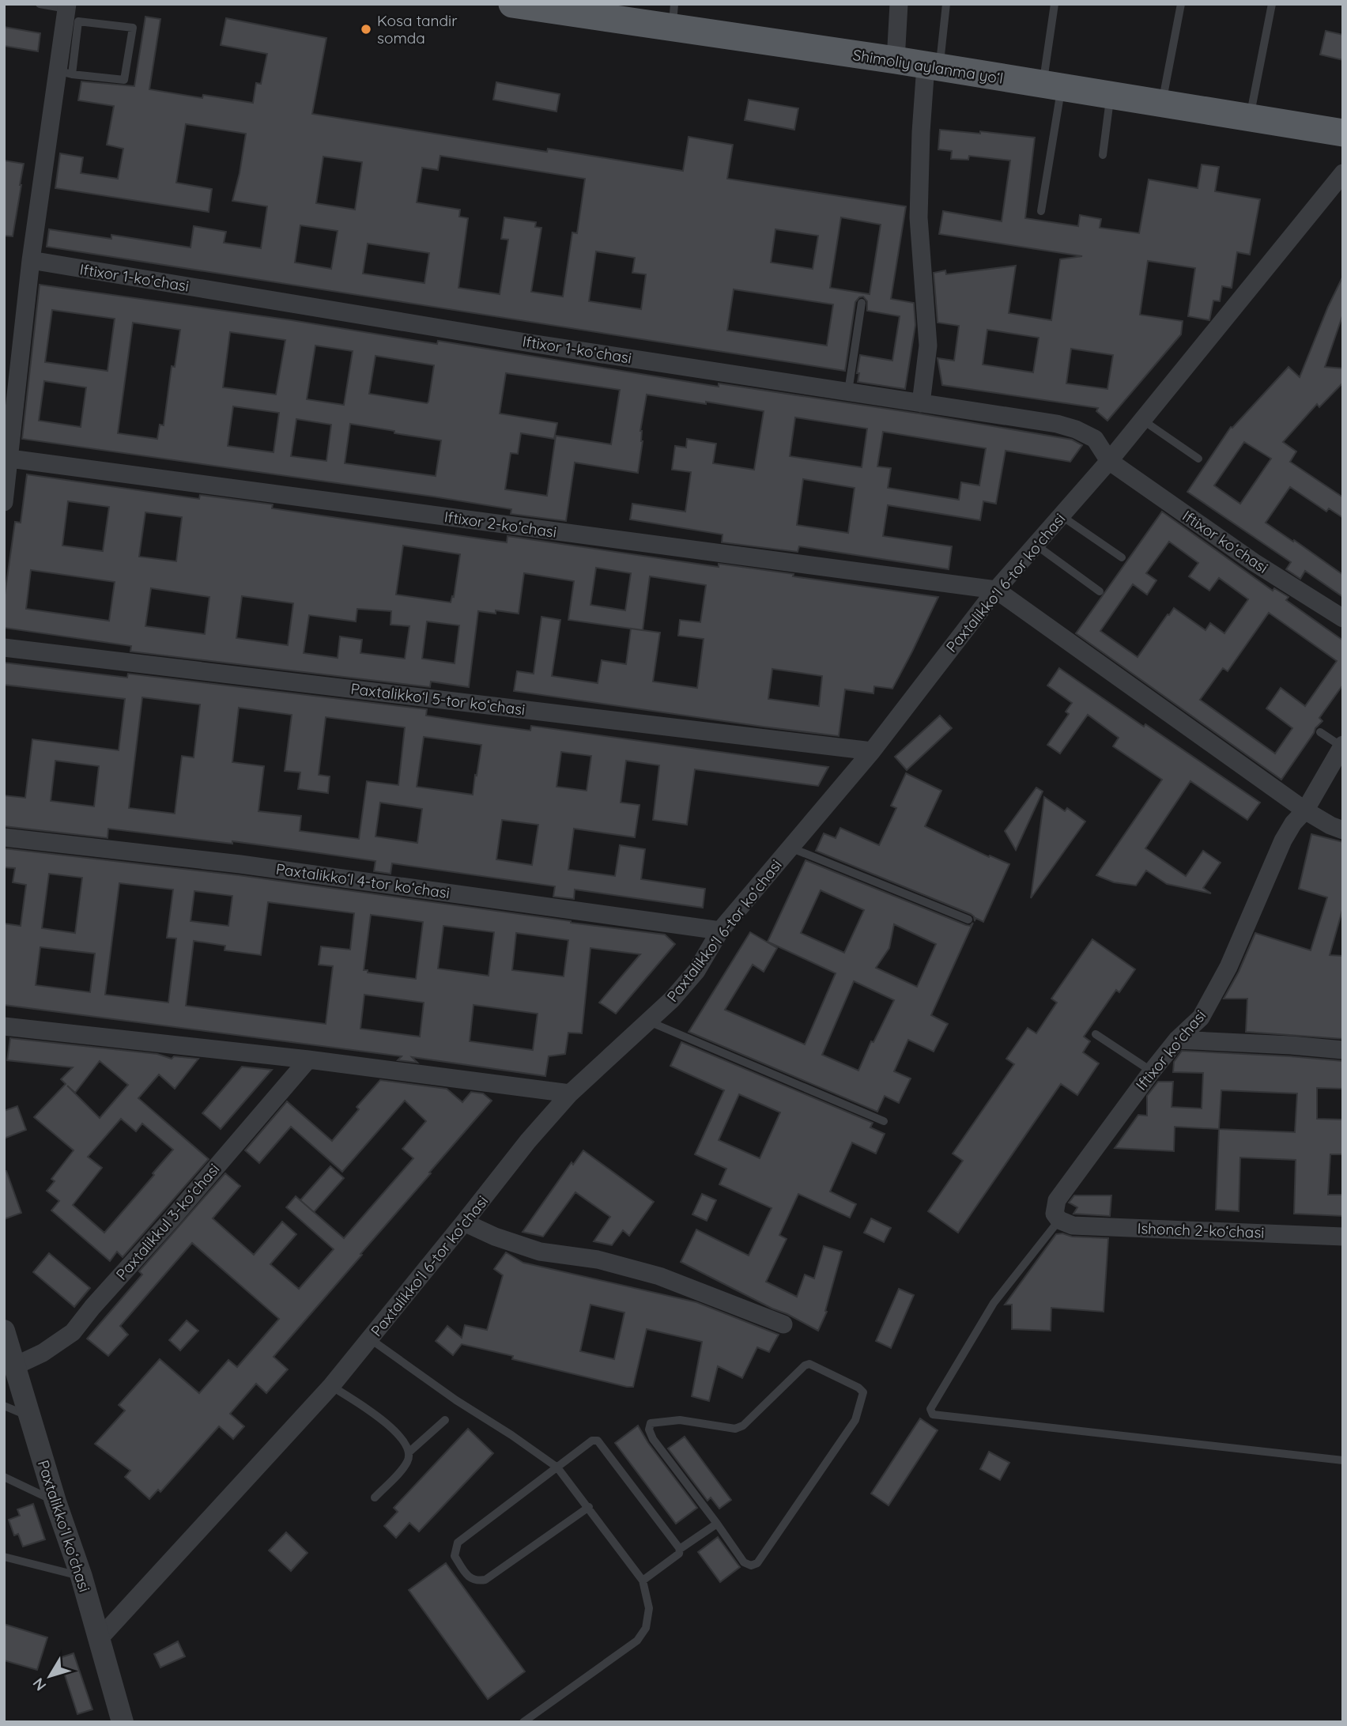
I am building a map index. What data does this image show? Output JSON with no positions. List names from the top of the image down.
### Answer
{
  "streets": {
    "main road": ["Shimoliy aylanma yoʻl"],
    "street": [
      "Iftixor 1-koʻchasi",
      "Iftixor 2-koʻchasi",
      "Iftixor koʻchasi",
      "Paxtalikkoʻl 6-tor koʻchasi",
      "Paxtalikkoʻl 5-tor koʻchasi",
      "Paxtalikkoʻl 4-tor koʻchasi",
      "Paxtalikkul 3-koʻchasi",
      "Ishonch 2-koʻchasi",
      "Paxtalikkoʻl koʻchasi"
    ]
  },
  "crossings": [
    ["Iftixor 1-koʻchasi", "Iftixor koʻchasi"],
    ["Iftixor 1-koʻchasi", "Paxtalikkoʻl 6-tor koʻchasi"],
    ["Iftixor 2-koʻchasi", "Paxtalikkoʻl 6-tor koʻchasi"],
    ["Iftixor koʻchasi", "Paxtalikkoʻl 6-tor koʻchasi"],
    ["Iftixor koʻchasi", "Ishonch 2-koʻchasi"],
    ["Paxtalikkoʻl 6-tor koʻchasi", "Paxtalikkoʻl 5-tor koʻchasi"],
    ["Paxtalikkoʻl 6-tor koʻchasi", "Paxtalikkoʻl 4-tor koʻchasi"],
    ["Paxtalikkoʻl 6-tor koʻchasi", "Paxtalikkoʻl koʻchasi"],
    ["Paxtalikkul 3-koʻchasi", "Paxtalikkoʻl koʻchasi"]
  ],
  "places": ["Kosa tandir somda"],
  "north": "bottom left"
}
